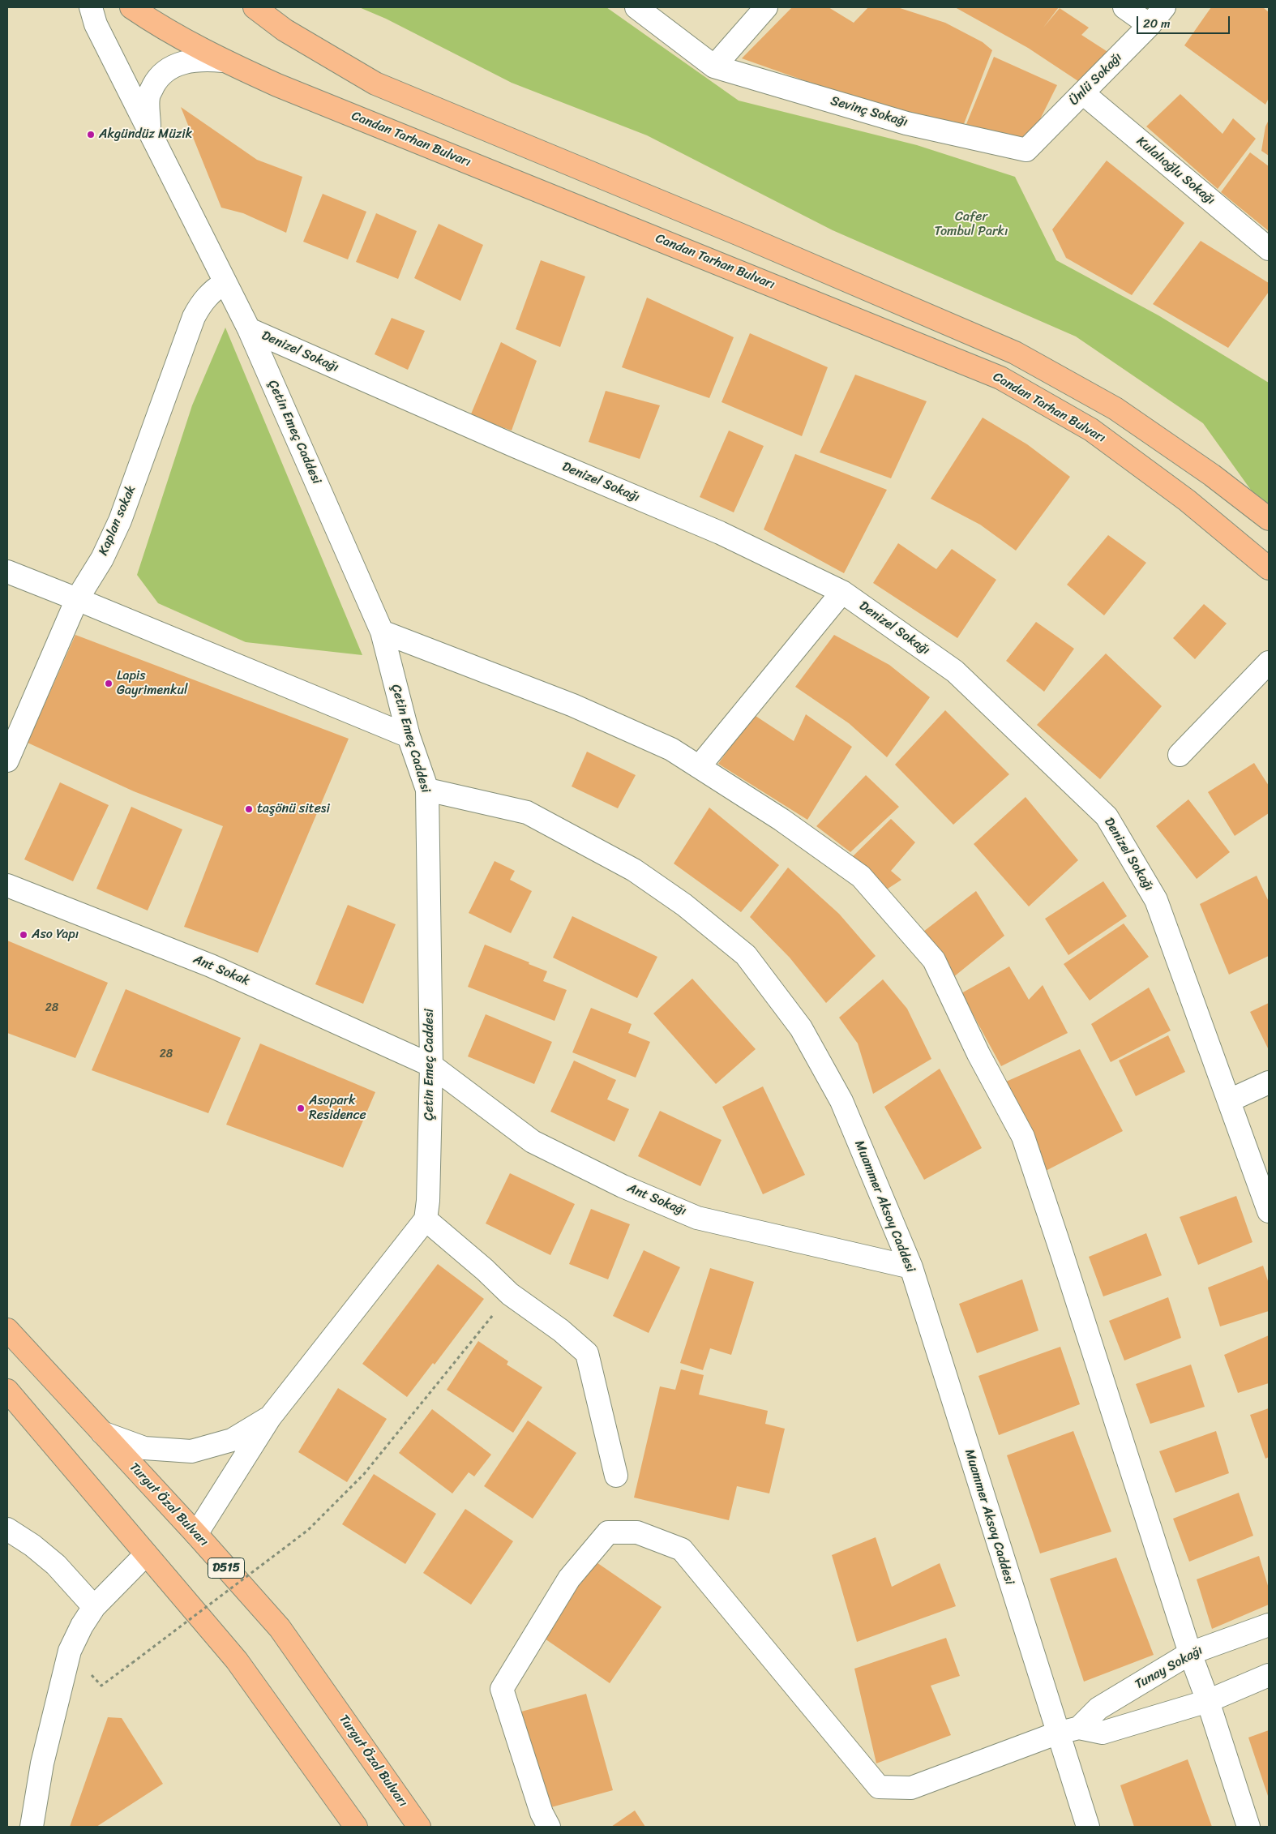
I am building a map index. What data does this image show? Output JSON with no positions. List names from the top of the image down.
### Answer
{
  "streets": {
    "main road": ["Candan Tarhan Bulvarı", "Turgut Özal Bulvarı", "D515"],
    "street": [
      "Ünlü Sokağı",
      "Sevinç Sokağı",
      "Kulalıoğlu Sokağı",
      "Denizel Sokağı",
      "Çetin Emeç Caddesi",
      "Kaplan sokak",
      "Ant Sokak",
      "Ant Sokağı",
      "Muammer Aksoy Caddesi",
      "Tunay Sokağı"
    ]
  },
  "crossings": [
    ["Ünlü Sokağı", "Sevinç Sokağı"],
    ["Ünlü Sokağı", "Kulalıoğlu Sokağı"],
    ["Candan Tarhan Bulvarı", "Çetin Emeç Caddesi"],
    ["Denizel Sokağı", "Çetin Emeç Caddesi"],
    ["Çetin Emeç Caddesi", "Kaplan sokak"],
    ["Çetin Emeç Caddesi", "Ant Sokak"],
    ["Çetin Emeç Caddesi", "Ant Sokağı"],
    ["Çetin Emeç Caddesi", "Muammer Aksoy Caddesi"],
    ["Çetin Emeç Caddesi", "Turgut Özal Bulvarı"],
    ["Ant Sokak", "Ant Sokağı"],
    ["Ant Sokağı", "Muammer Aksoy Caddesi"]
  ],
  "parks": ["Cafer Tombul Parkı"],
  "places": [
    "Akgündüz Müzik",
    "Lapis Gayrimenkul",
    "taşönü sitesi",
    "Aso Yapı",
    "Asopark Residence"
  ],
  "house_numbers": ["28", "28"],
  "scale_bar": "20 m"
}
